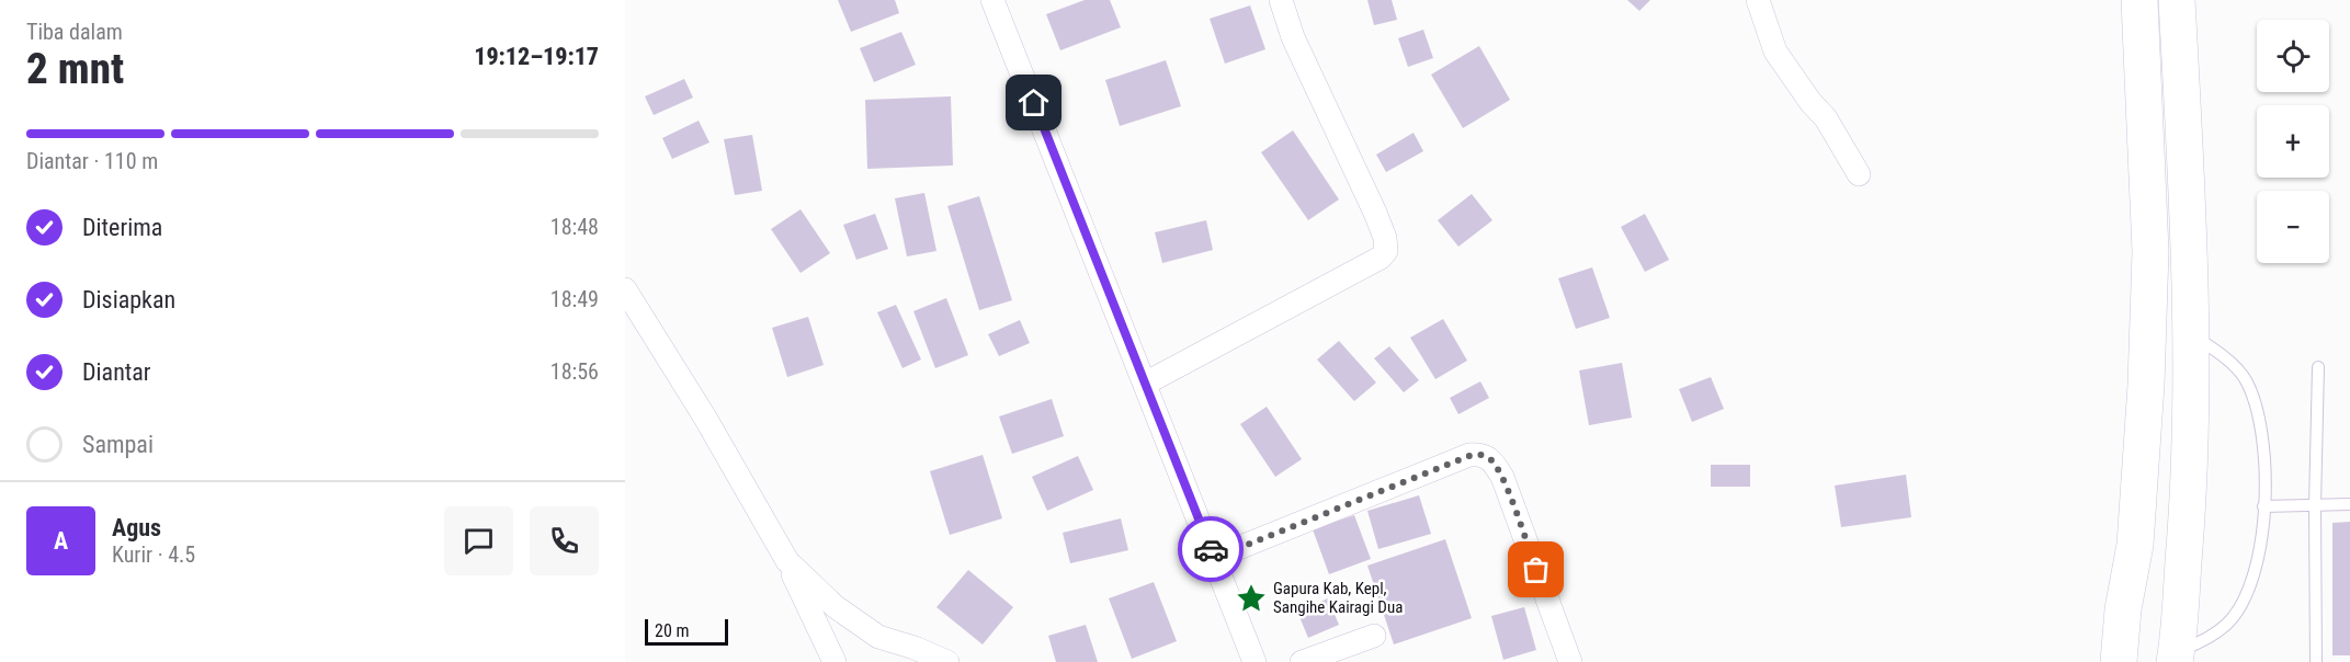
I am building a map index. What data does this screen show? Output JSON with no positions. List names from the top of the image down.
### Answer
{
  "places": {
    "place": ["Gapura Kab, Kepl, Sangihe Kairagi Dua"]
  },
  "scale_bar": "20 m",
  "page": {
    "heading": ["2 mnt", "Tiba dalam", "19:12–19:17"],
    "panel": ["Agus", "Kurir · 4.5"],
    "map_buttons": ["+", "−"],
    "bar": "Diantar · 110 m",
    "list": [
      ["Diterima", "18:48"],
      ["Disiapkan", "18:49"],
      ["Diantar", "18:56"],
      "Sampai"
    ],
    "round": "A",
    "scale": "20 m"
  }
}
